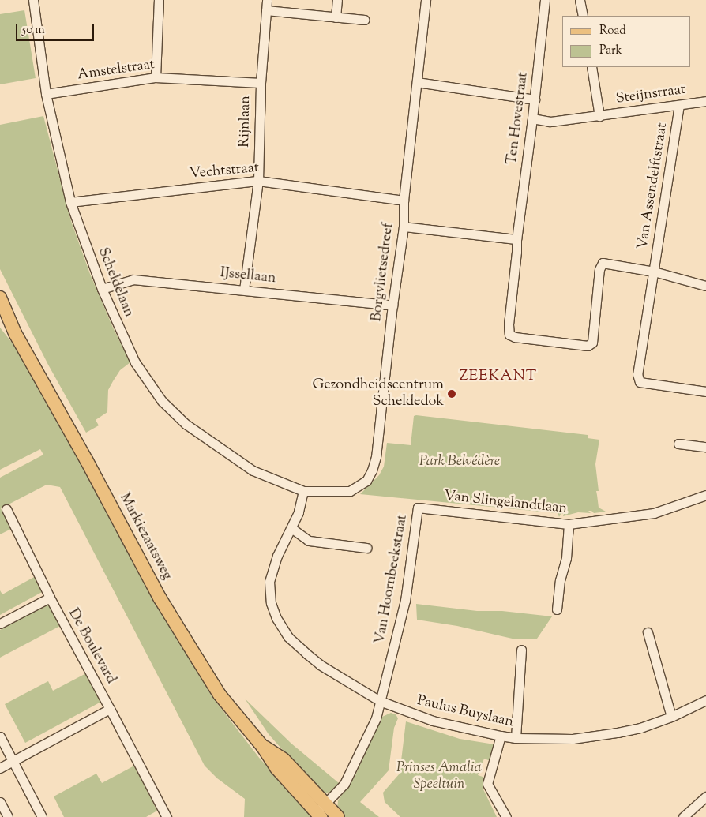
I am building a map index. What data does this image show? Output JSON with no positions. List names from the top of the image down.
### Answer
{
  "streets": {
    "main road": ["Markiezaatsweg"],
    "street": [
      "Amstelstraat",
      "Steijnstraat",
      "Ten Hovestraat",
      "Rijnlaan",
      "Vechtstraat",
      "Van Assendelftstraat",
      "Borgvlietsedreef",
      "IJssellaan",
      "Scheldelaan",
      "Van Slingelandtlaan",
      "Van Hoornbeekstraat",
      "De Boulevard",
      "Paulus Buyslaan"
    ]
  },
  "crossings": [
    ["Amstelstraat", "Rijnlaan"],
    ["Amstelstraat", "Scheldelaan"],
    ["Steijnstraat", "Ten Hovestraat"],
    ["Steijnstraat", "Van Assendelftstraat"],
    ["Ten Hovestraat", "Van Assendelftstraat"],
    ["Rijnlaan", "Vechtstraat"],
    ["Rijnlaan", "IJssellaan"],
    ["Vechtstraat", "Borgvlietsedreef"],
    ["Vechtstraat", "Scheldelaan"],
    ["Borgvlietsedreef", "IJssellaan"],
    ["Borgvlietsedreef", "Scheldelaan"],
    ["Borgvlietsedreef", "Paulus Buyslaan"],
    ["IJssellaan", "Scheldelaan"],
    ["Scheldelaan", "Paulus Buyslaan"],
    ["Van Slingelandtlaan", "Van Hoornbeekstraat"],
    ["Van Hoornbeekstraat", "Paulus Buyslaan"]
  ],
  "districts": ["ZEEKANT"],
  "parks": ["Park Belvédère", "Prinses Amalia Speeltuin"],
  "places": ["Gezondheidscentrum Scheldedok"],
  "legend": ["Road", "Park"],
  "scale_bar": "50 m"
}
